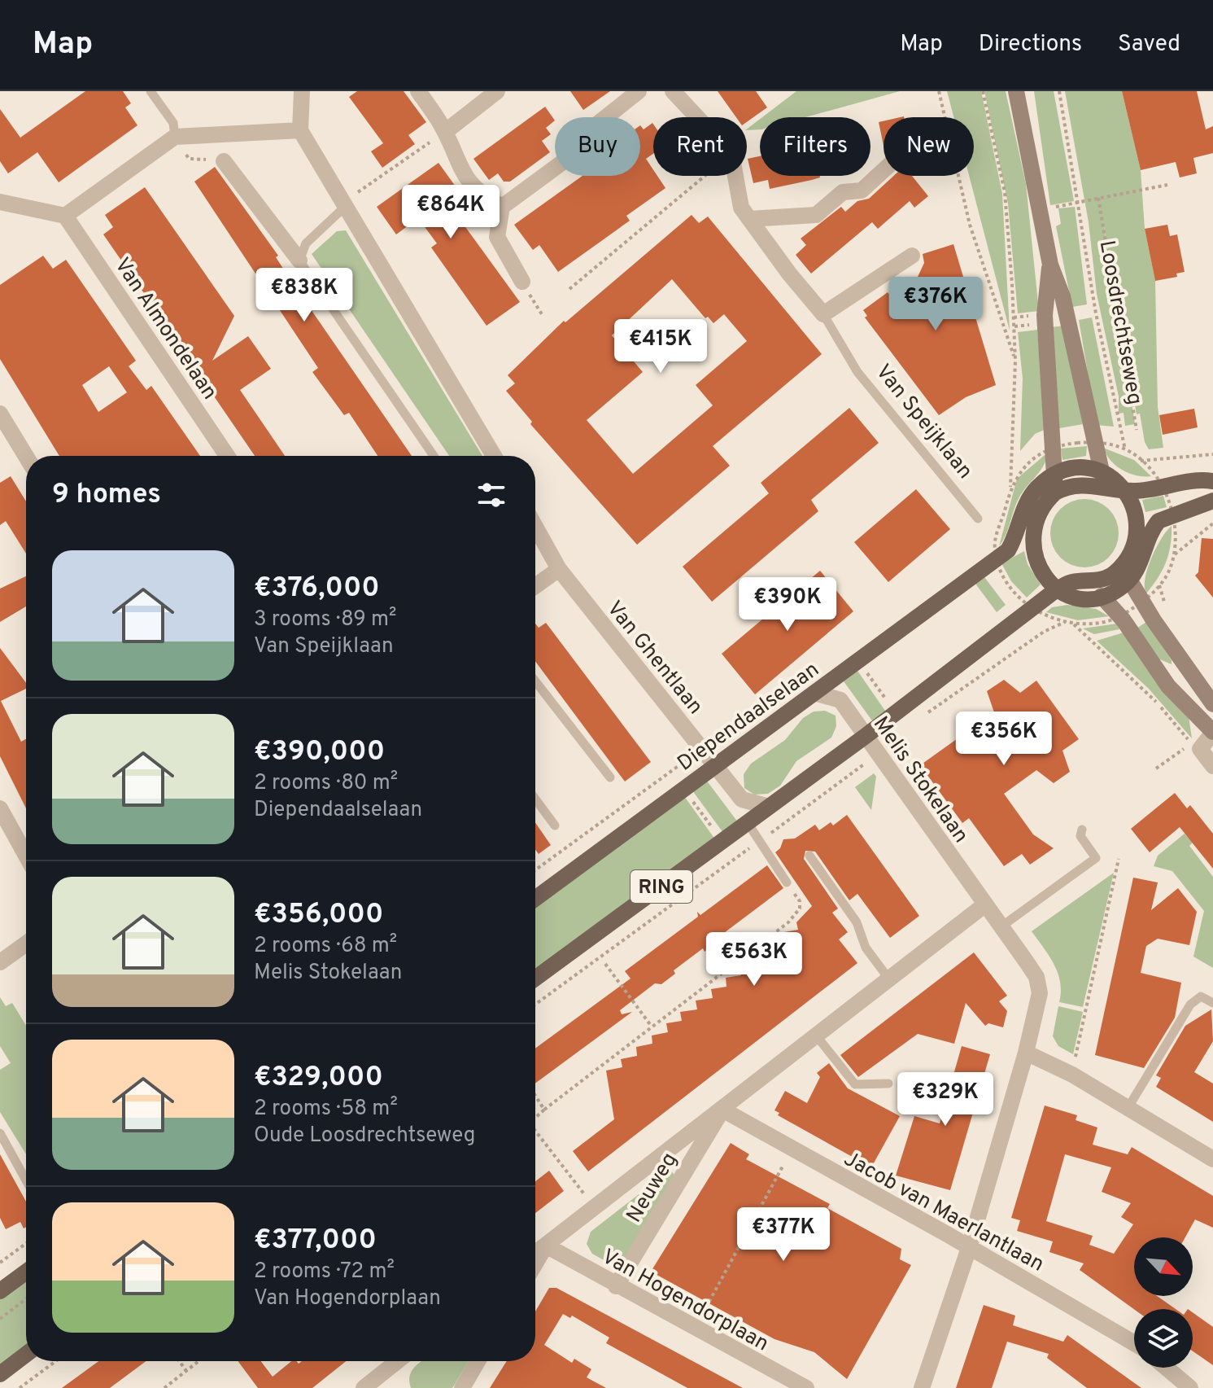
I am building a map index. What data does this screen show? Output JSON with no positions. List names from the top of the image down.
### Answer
{
  "streets": {
    "main road": ["Diependaalselaan", "RING"],
    "street": [
      "Van Almondelaan",
      "Van Speijklaan",
      "Van Ghentlaan",
      "Melis Stokelaan",
      "Neuweg",
      "Jacob van Maerlantlaan",
      "Van Hogendorplaan"
    ],
    "path": ["Loosdrechtseweg"]
  },
  "crossings": [
    ["Van Ghentlaan", "Diependaalselaan"],
    ["Van Ghentlaan", "RING"],
    ["Diependaalselaan", "Melis Stokelaan"],
    ["Melis Stokelaan", "RING"],
    ["Melis Stokelaan", "Neuweg"],
    ["Melis Stokelaan", "Jacob van Maerlantlaan"],
    ["Neuweg", "Jacob van Maerlantlaan"],
    ["Neuweg", "Van Hogendorplaan"]
  ],
  "north": "bottom right",
  "page": {
    "header": "Map",
    "nav": ["Map", "Directions", "Saved"],
    "chip": [
      "Buy",
      "Rent",
      "Filters",
      "New"
    ],
    "price": [
      "€864K",
      "€838K",
      "€376K",
      "€415K",
      "€390K",
      "€356K",
      "€563K",
      "€329K",
      "€377K"
    ],
    "heading": "9 homes",
    "list": [
      {
        "name": "€376,000",
        "note": "3 rooms · 89 m² · Van Speijklaan"
      },
      {
        "name": "€390,000",
        "note": "2 rooms · 80 m² · Diependaalselaan"
      },
      {
        "name": "€356,000",
        "note": "2 rooms · 68 m² · Melis Stokelaan"
      },
      {
        "name": "€329,000",
        "note": "2 rooms · 58 m² · Oude Loosdrechtseweg"
      },
      {
        "name": "€377,000",
        "note": "2 rooms · 72 m² · Van Hogendorplaan"
      }
    ]
  }
}
